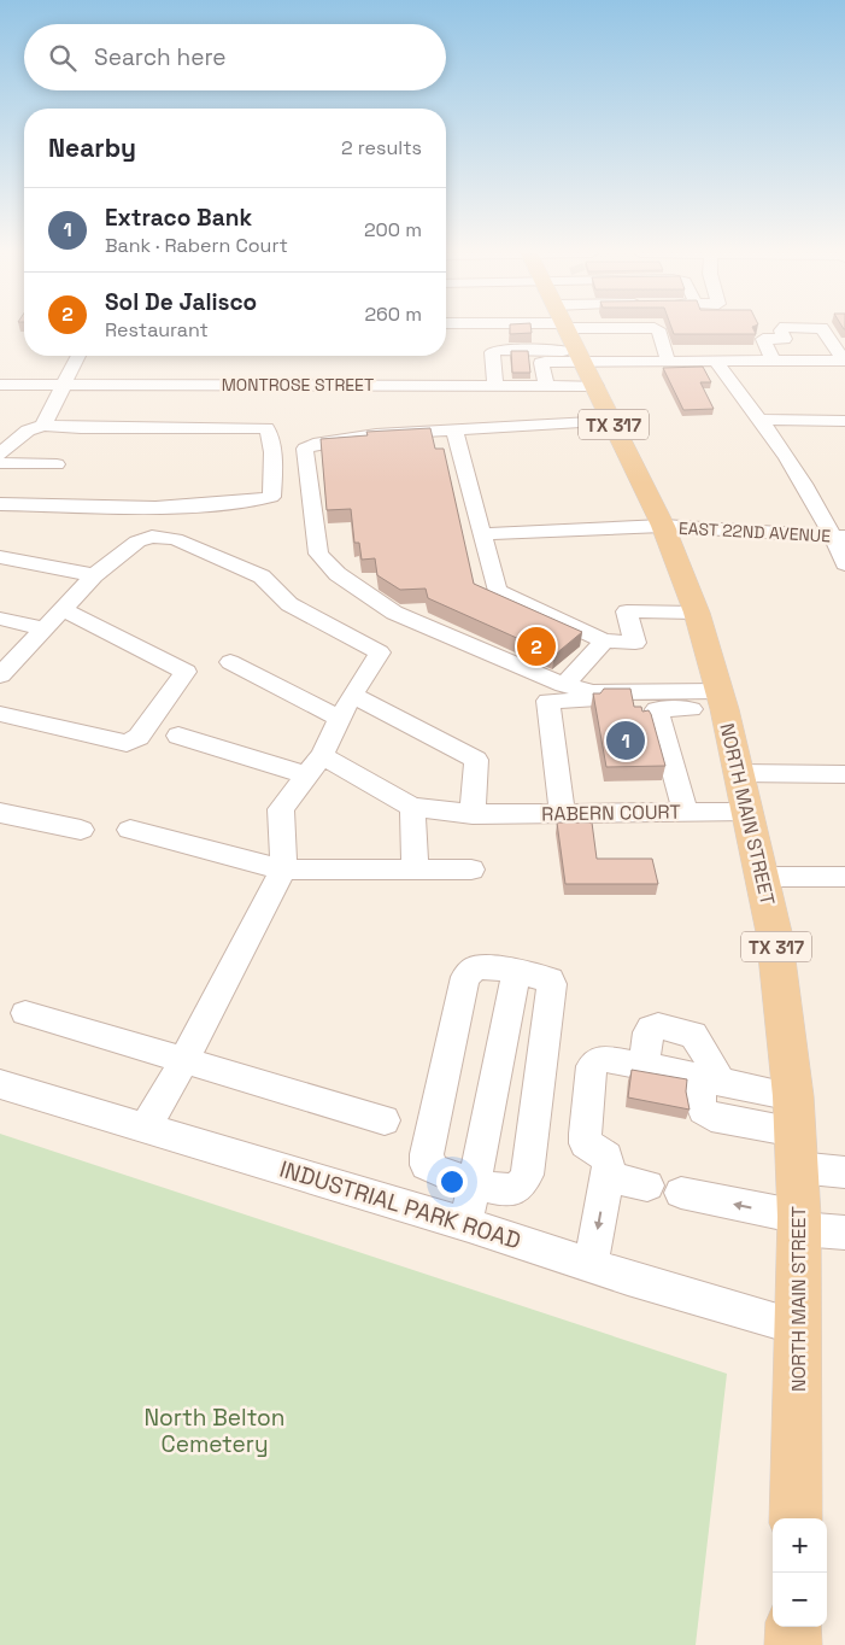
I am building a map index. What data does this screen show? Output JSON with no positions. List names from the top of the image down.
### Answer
{
  "streets": {
    "main road": ["TX 317", "NORTH MAIN STREET"],
    "street": [
      "MONTROSE STREET",
      "EAST 22ND AVENUE",
      "RABERN COURT",
      "INDUSTRIAL PARK ROAD"
    ]
  },
  "crossings": [
    ["MONTROSE STREET", "NORTH MAIN STREET"],
    ["EAST 22ND AVENUE", "NORTH MAIN STREET"],
    ["RABERN COURT", "NORTH MAIN STREET"],
    ["NORTH MAIN STREET", "INDUSTRIAL PARK ROAD"]
  ],
  "parks": ["North Belton Cemetery"],
  "page": {
    "search": "Search here",
    "heading": ["Nearby", "2 results"],
    "list": [
      {
        "mark": "1",
        "name": "Extraco Bank",
        "note": "Bank · Rabern Court",
        "value": "200 m"
      },
      {
        "mark": "2",
        "name": "Sol De Jalisco",
        "note": "Restaurant",
        "value": "260 m"
      }
    ],
    "pins": ["2", "1"],
    "map_buttons": ["+", "−"]
  }
}
